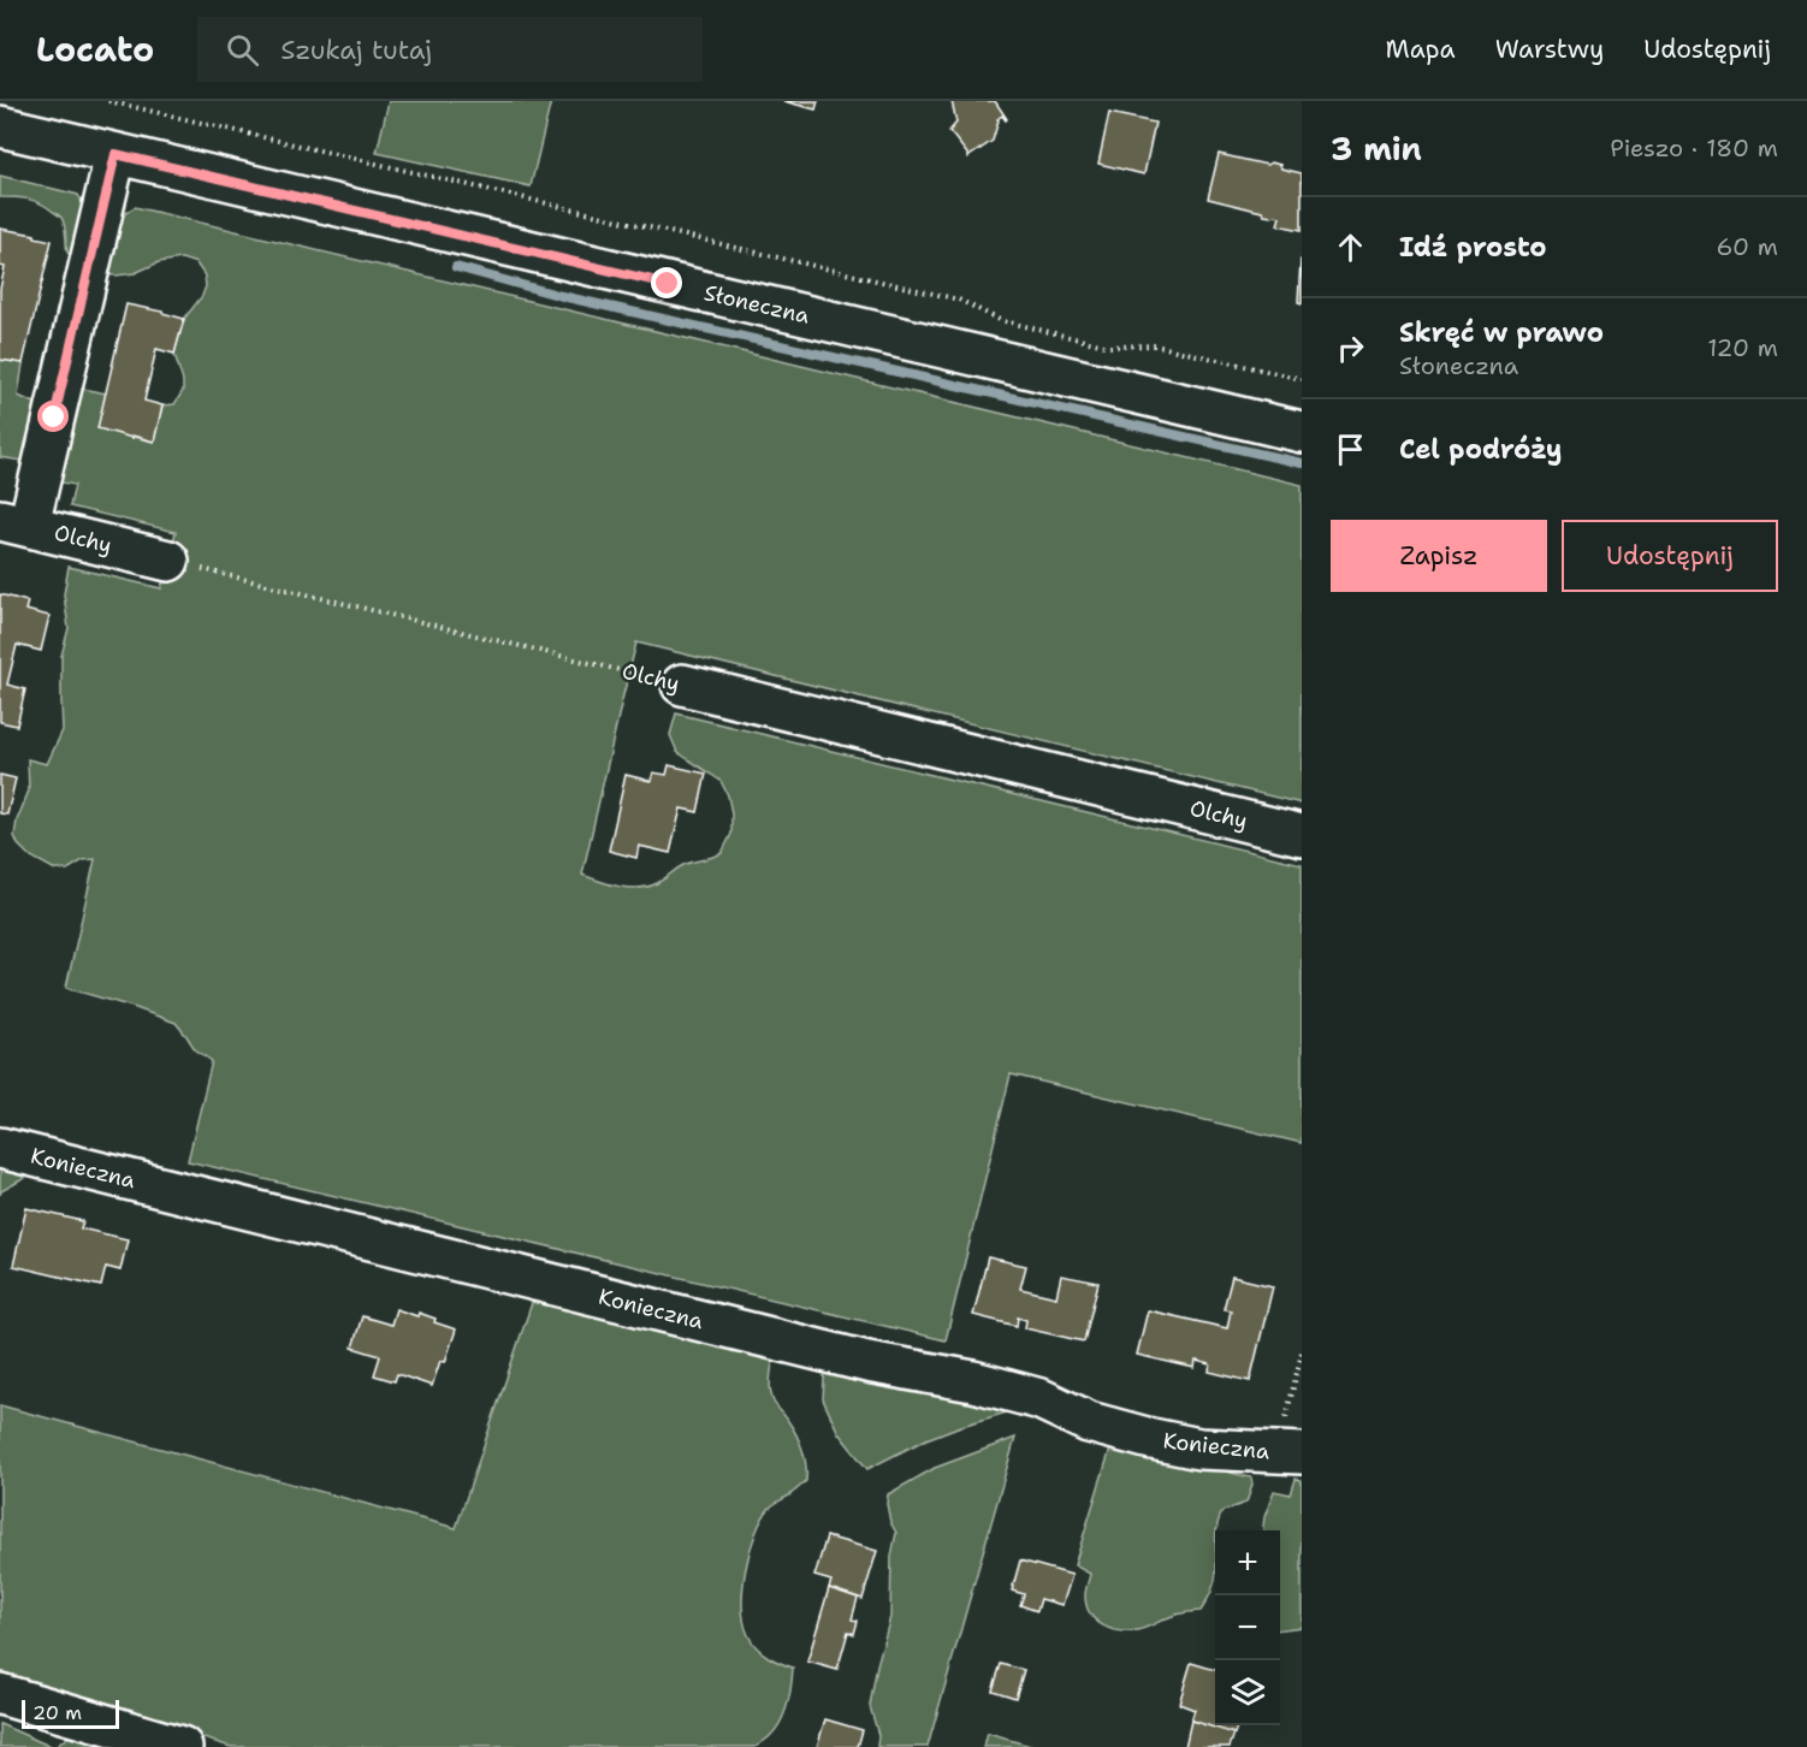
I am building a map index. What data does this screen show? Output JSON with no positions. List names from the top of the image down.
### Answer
{
  "streets": {
    "street": ["Słoneczna", "Olchy", "Konieczna"]
  },
  "scale_bar": "20 m",
  "page": {
    "header": "Locato",
    "search": "Szukaj tutaj",
    "nav": ["Mapa", "Warstwy", "Udostępnij"],
    "heading": ["3 min", "Pieszo · 180 m"],
    "list": [
      ["Idź prosto", "60 m"],
      ["Skręć w prawo", "Słoneczna", "120 m"],
      "Cel podróży"
    ],
    "buttons": ["Zapisz", "Udostępnij"],
    "map_buttons": ["+", "−"],
    "scale": "20 m"
  }
}
